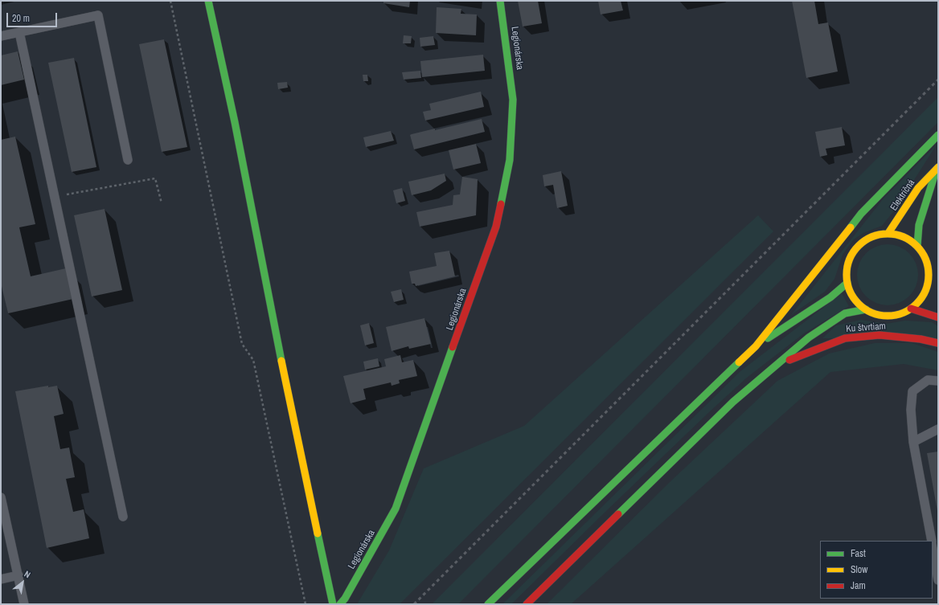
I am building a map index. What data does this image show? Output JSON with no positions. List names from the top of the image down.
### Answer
{
  "streets": {
    "main road": ["Legionárska", "Električná", "Ku štvrtiam"]
  },
  "legend": ["Fast", "Slow", "Jam"],
  "scale_bar": "20 m",
  "north": "top right"
}
